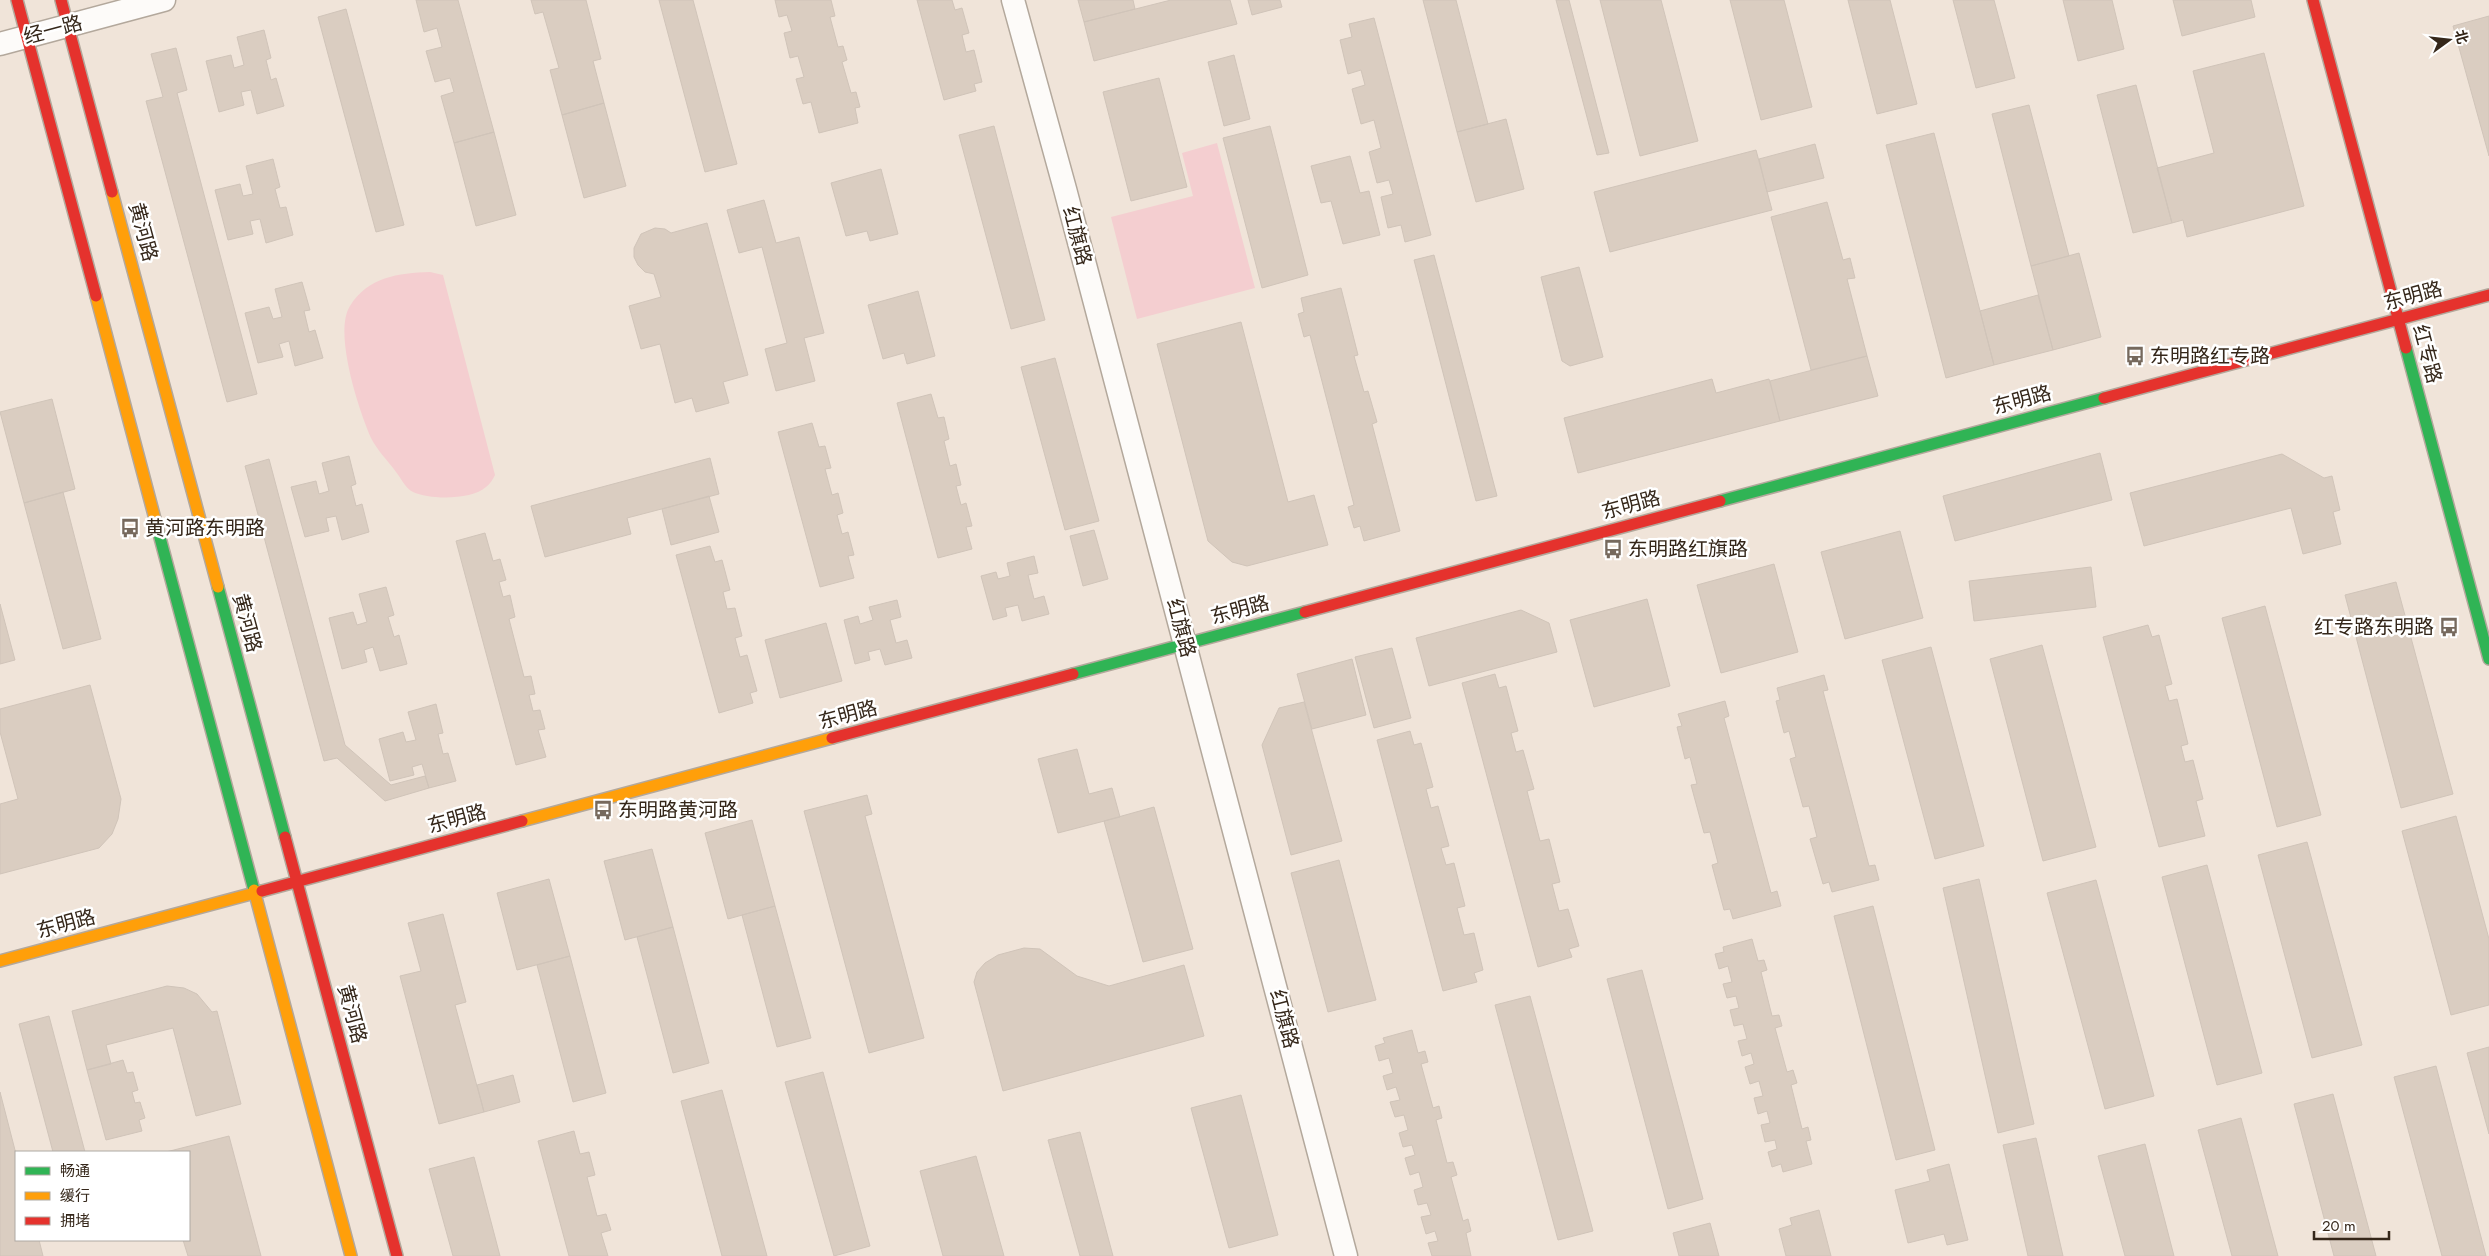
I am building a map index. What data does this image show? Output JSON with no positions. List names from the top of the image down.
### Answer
{
  "streets": {
    "street": [
      "经一路",
      "黄河路",
      "红旗路",
      "东明路",
      "红专路"
    ]
  },
  "crossings": [
    ["经一路", "黄河路"],
    ["黄河路", "东明路"],
    ["红旗路", "东明路"],
    ["东明路", "红专路"]
  ],
  "places": {
    "bus stop": [
      "东明路红专路",
      "黄河路东明路",
      "东明路红旗路",
      "红专路东明路",
      "东明路黄河路"
    ]
  },
  "legend": ["畅通", "缓行", "拥堵"],
  "scale_bar": "20 m",
  "north": "right"
}
